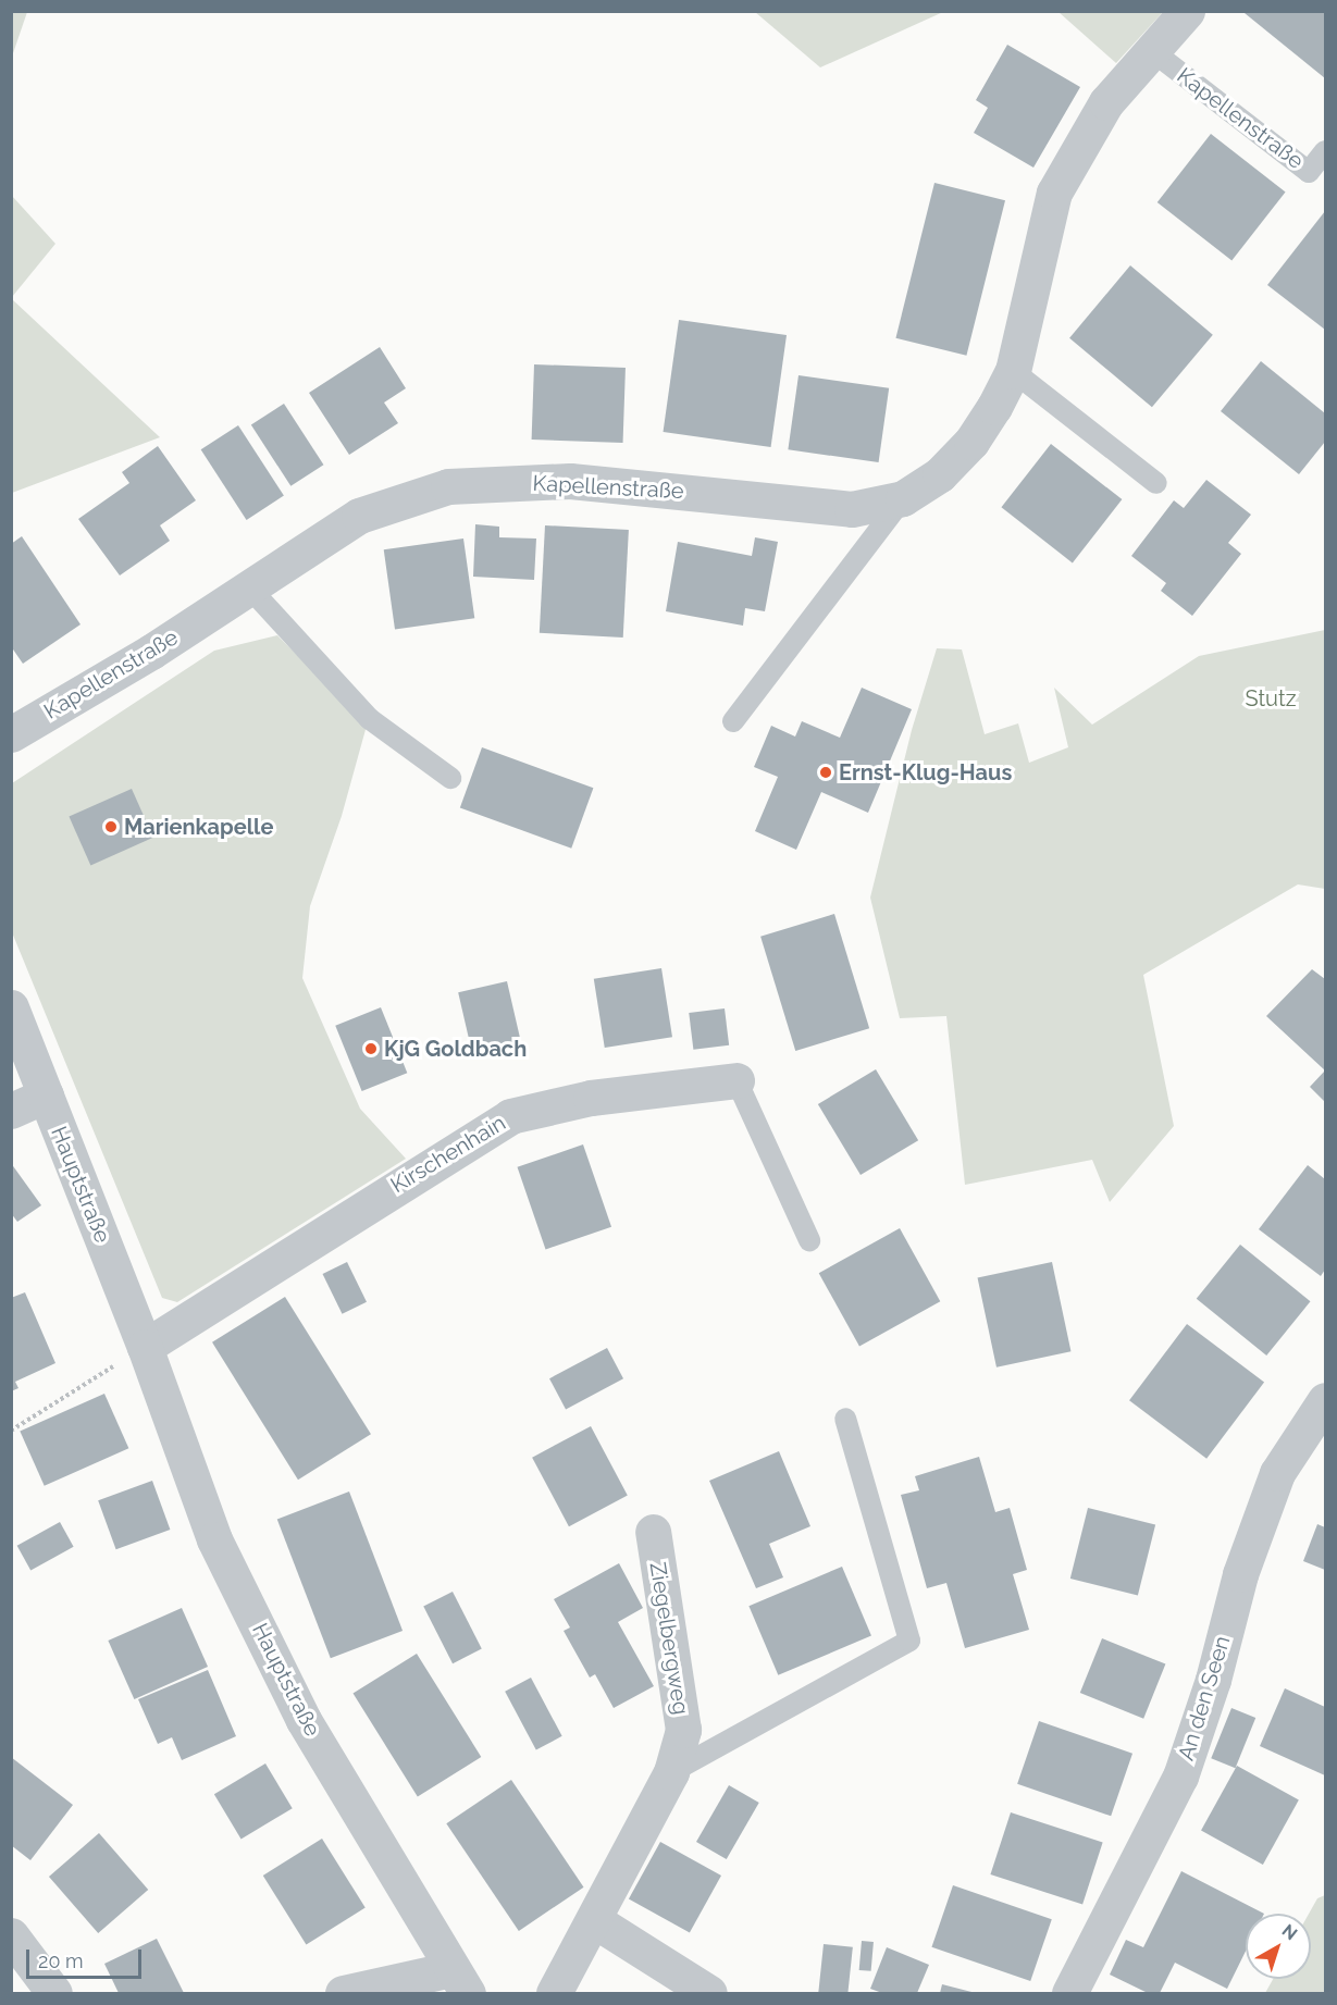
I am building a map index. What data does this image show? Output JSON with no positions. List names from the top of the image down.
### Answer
{
  "streets": {
    "street": [
      "Kapellenstraße",
      "Kirschenhain",
      "Hauptstraße",
      "Ziegelbergweg",
      "An den Seen"
    ]
  },
  "crossings": [
    ["Kirschenhain", "Hauptstraße"]
  ],
  "parks": ["Stutz"],
  "places": ["Ernst-Klug-Haus", "Marienkapelle", "KjG Goldbach"],
  "scale_bar": "20 m",
  "north": "top right"
}
